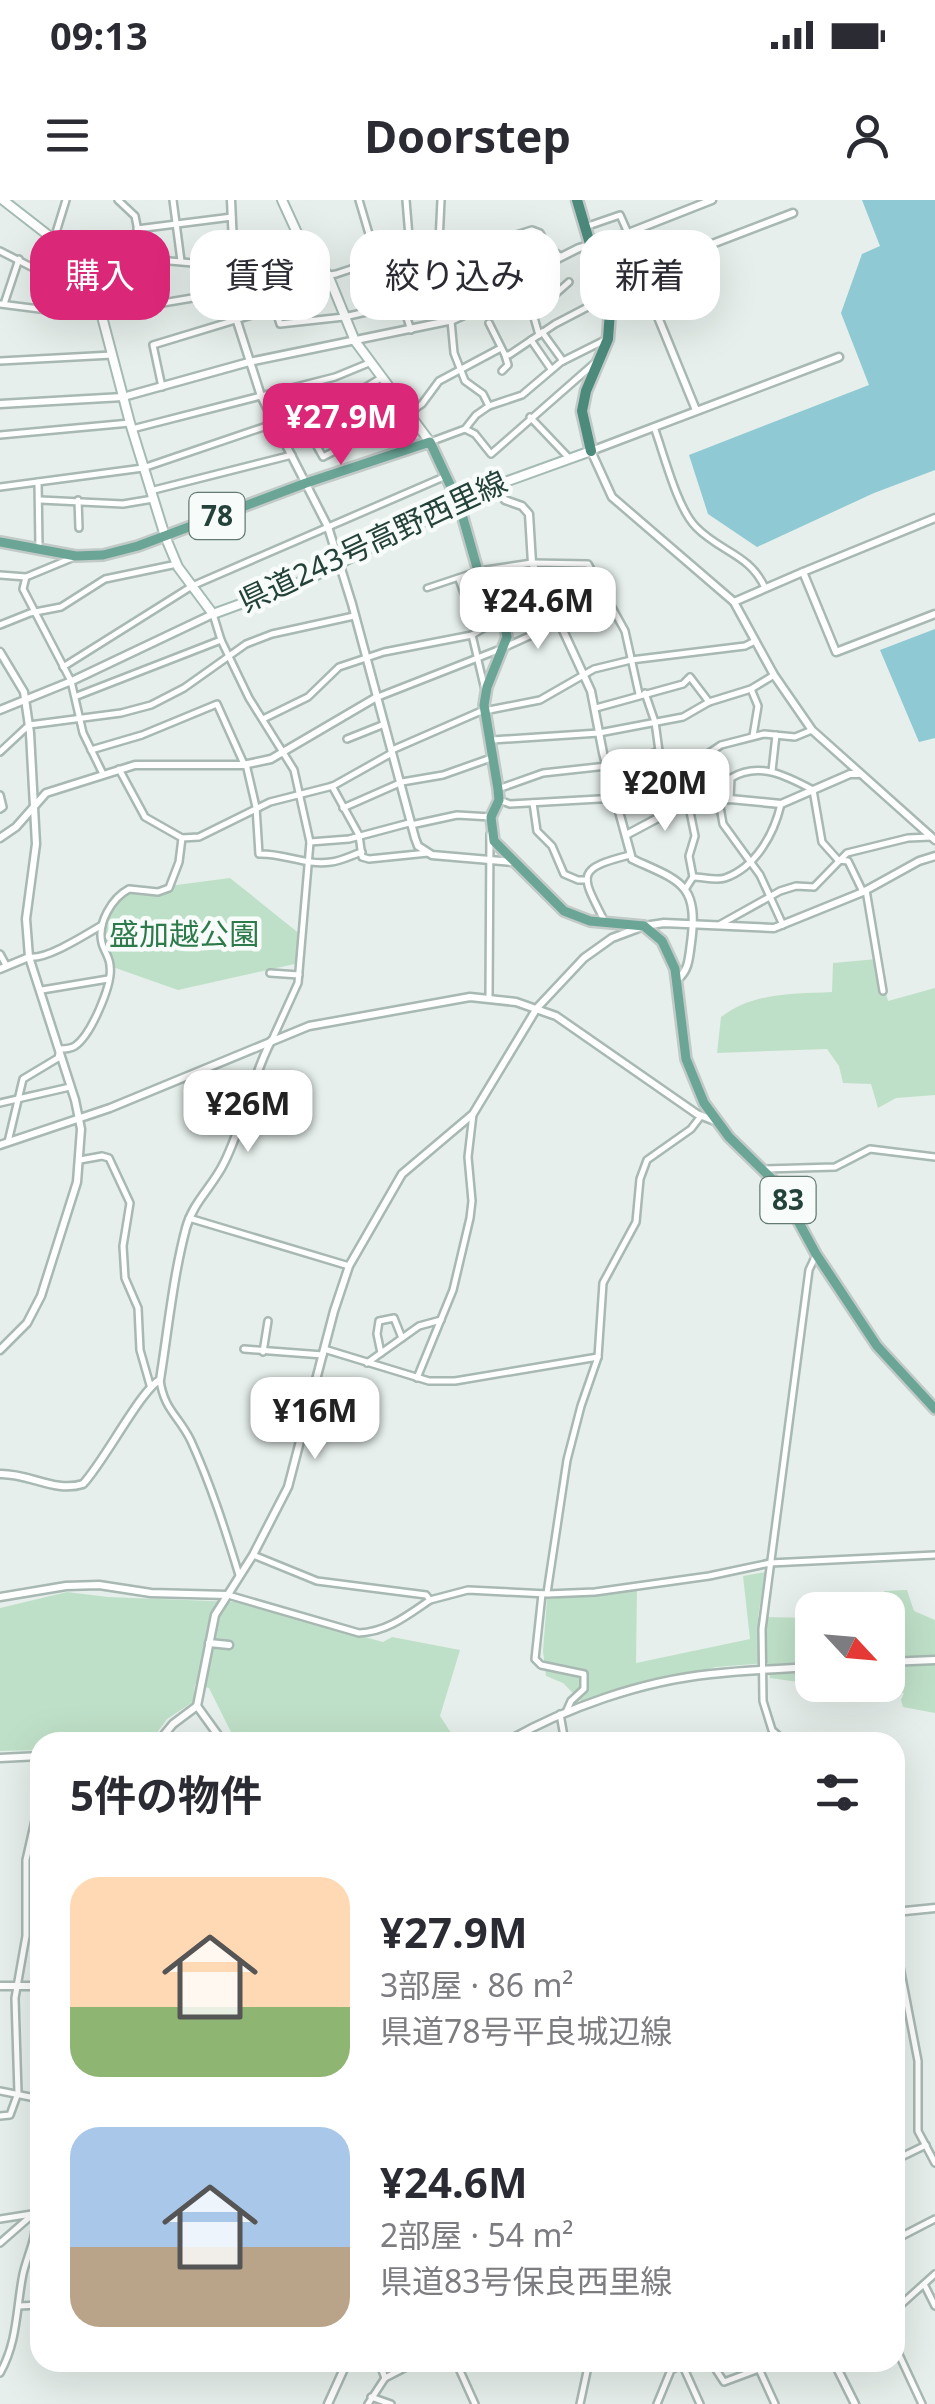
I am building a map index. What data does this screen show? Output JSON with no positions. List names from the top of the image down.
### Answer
{
  "streets": {
    "main road": ["78", "県道243号高野西里線", "83"]
  },
  "crossings": [
    ["78", "県道243号高野西里線"]
  ],
  "parks": ["盛加越公園"],
  "north": "bottom right",
  "page": {
    "status": "09:13",
    "header": "Doorstep",
    "chip": [
      "購入",
      "賃貸",
      "絞り込み",
      "新着"
    ],
    "price": [
      "¥27.9M",
      "¥24.6M",
      "¥20M",
      "¥26M",
      "¥16M"
    ],
    "heading": "5件の物件",
    "list": [
      {
        "name": "¥27.9M",
        "note": "3部屋 · 86 m² · 県道78号平良城辺線"
      },
      {
        "name": "¥24.6M",
        "note": "2部屋 · 54 m² · 県道83号保良西里線"
      }
    ]
  }
}
